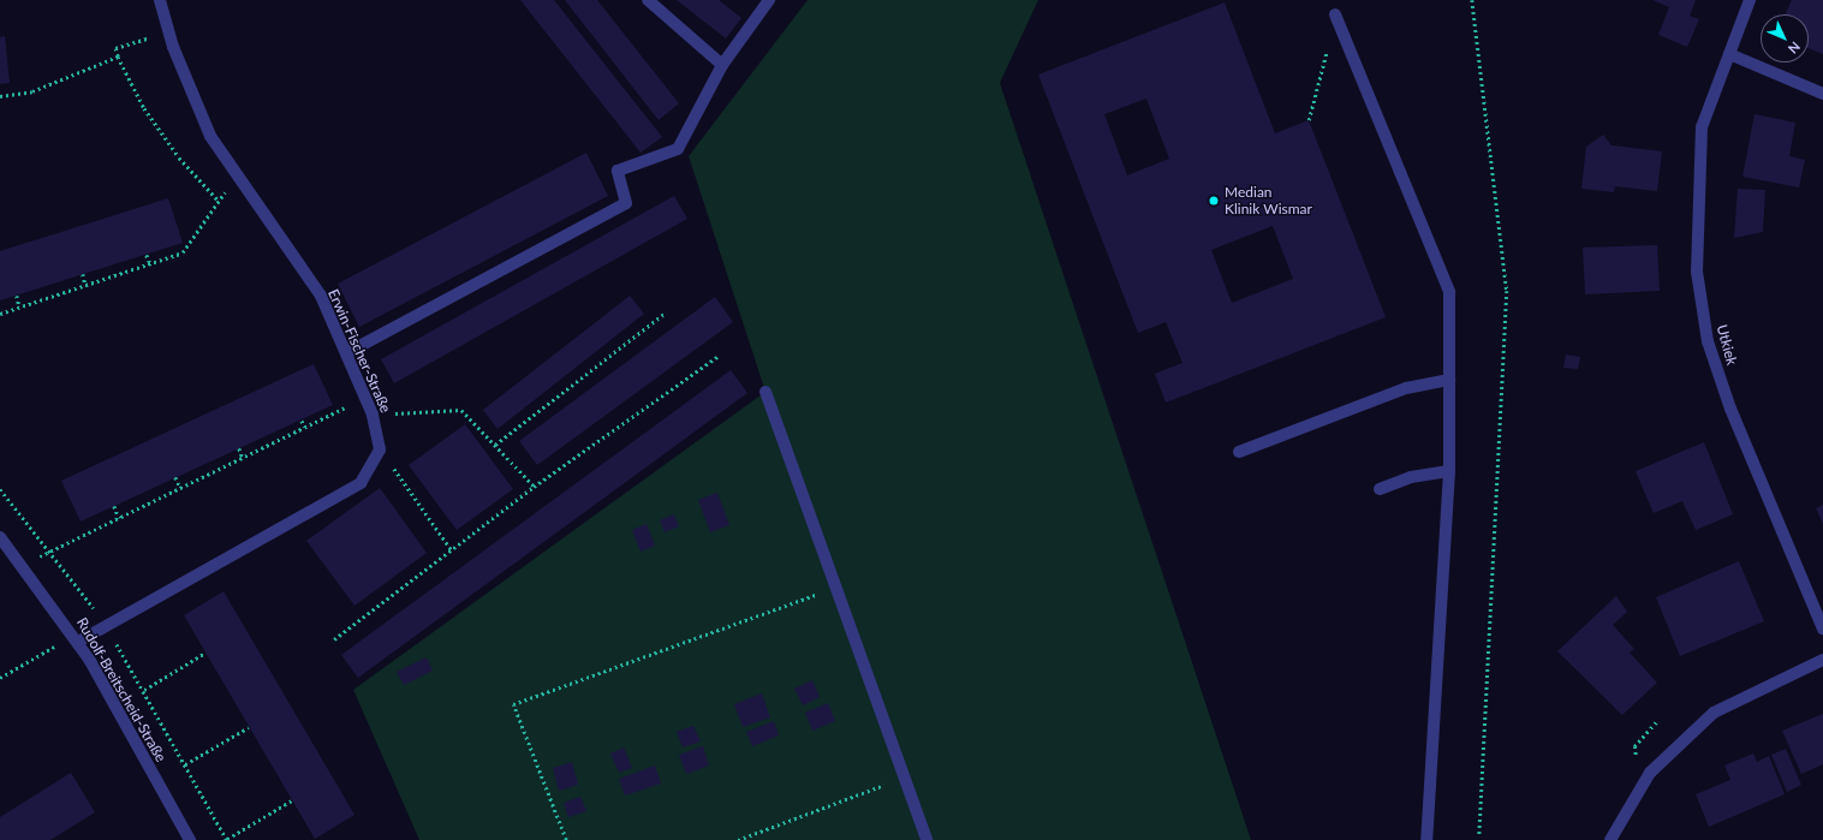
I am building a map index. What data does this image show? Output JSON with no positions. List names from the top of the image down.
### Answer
{
  "streets": {
    "street": ["Utkiek", "Erwin-Fischer-Straße", "Rudolf-Breitscheid-Straße"]
  },
  "places": ["Median Klinik Wismar"],
  "north": "bottom right"
}
